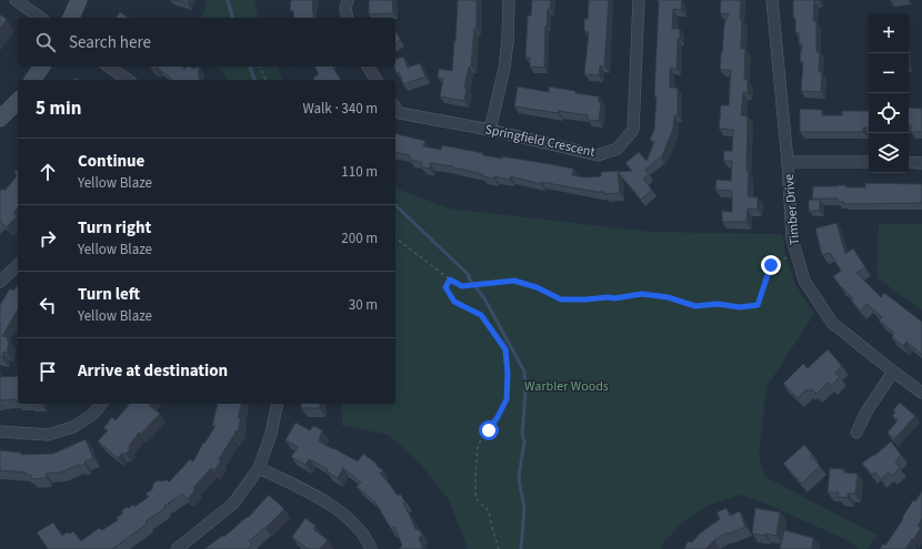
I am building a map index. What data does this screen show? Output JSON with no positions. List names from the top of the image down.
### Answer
{
  "streets": {
    "street": ["Springfield Crescent", "Timber Drive"]
  },
  "parks": ["Warbler Woods"],
  "page": {
    "map_buttons": ["+", "−"],
    "search": "Search here",
    "heading": ["5 min", "Walk · 340 m"],
    "list": [
      ["Continue", "Yellow Blaze", "110 m"],
      ["Turn right", "Yellow Blaze", "200 m"],
      ["Turn left", "Yellow Blaze", "30 m"],
      "Arrive at destination"
    ]
  }
}
